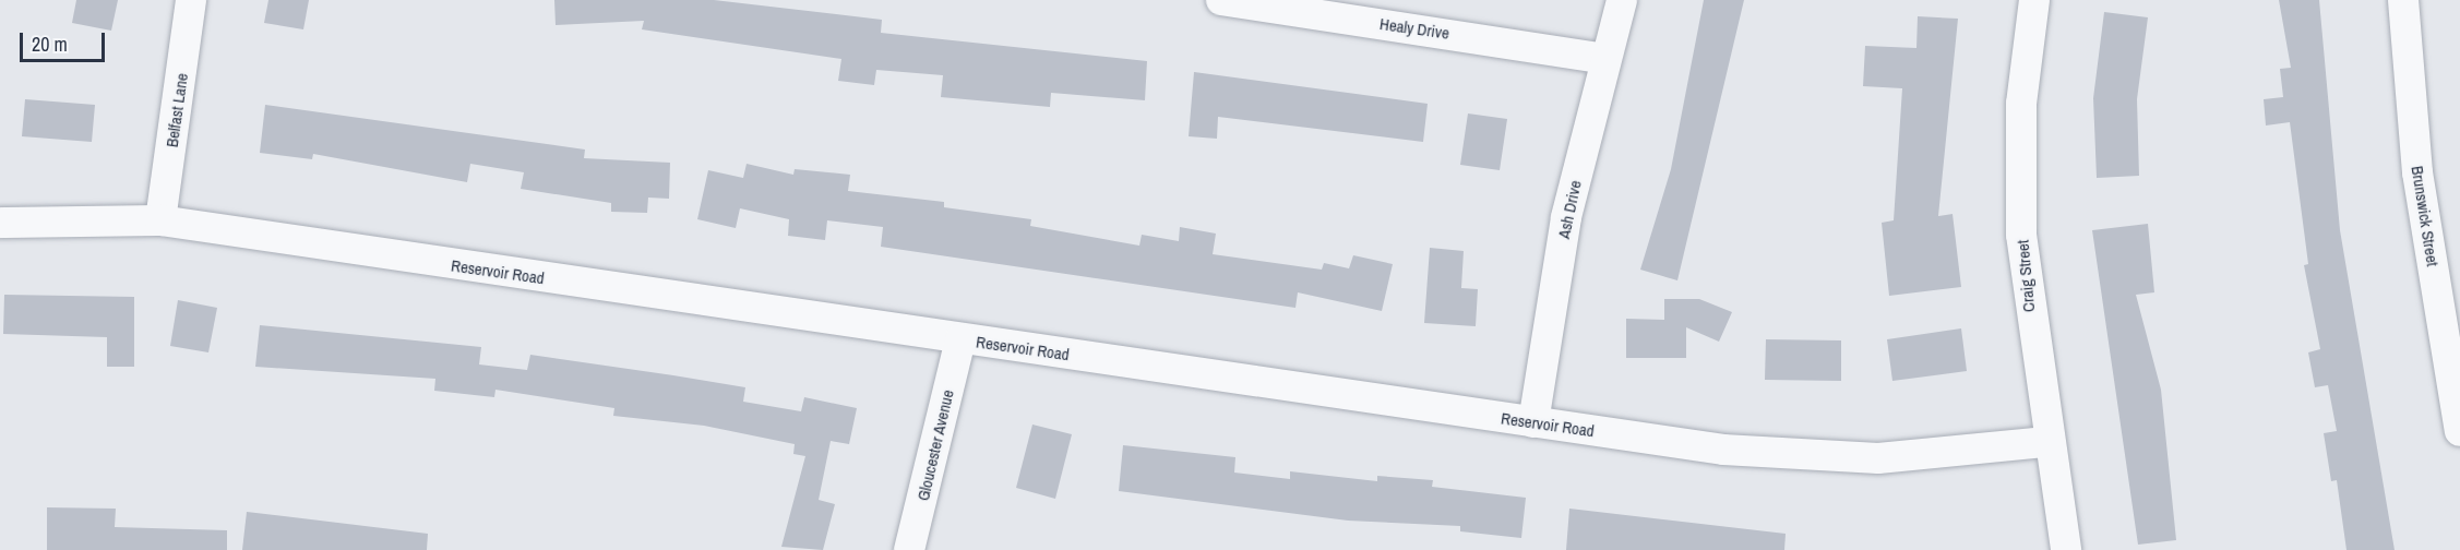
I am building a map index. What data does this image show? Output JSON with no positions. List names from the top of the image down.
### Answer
{
  "streets": {
    "street": [
      "Healy Drive",
      "Belfast Lane",
      "Ash Drive",
      "Brunswick Street",
      "Reservoir Road",
      "Craig Street",
      "Gloucester Avenue"
    ]
  },
  "crossings": [
    ["Healy Drive", "Ash Drive"],
    ["Belfast Lane", "Reservoir Road"],
    ["Ash Drive", "Reservoir Road"],
    ["Reservoir Road", "Craig Street"],
    ["Reservoir Road", "Gloucester Avenue"]
  ],
  "scale_bar": "20 m"
}
